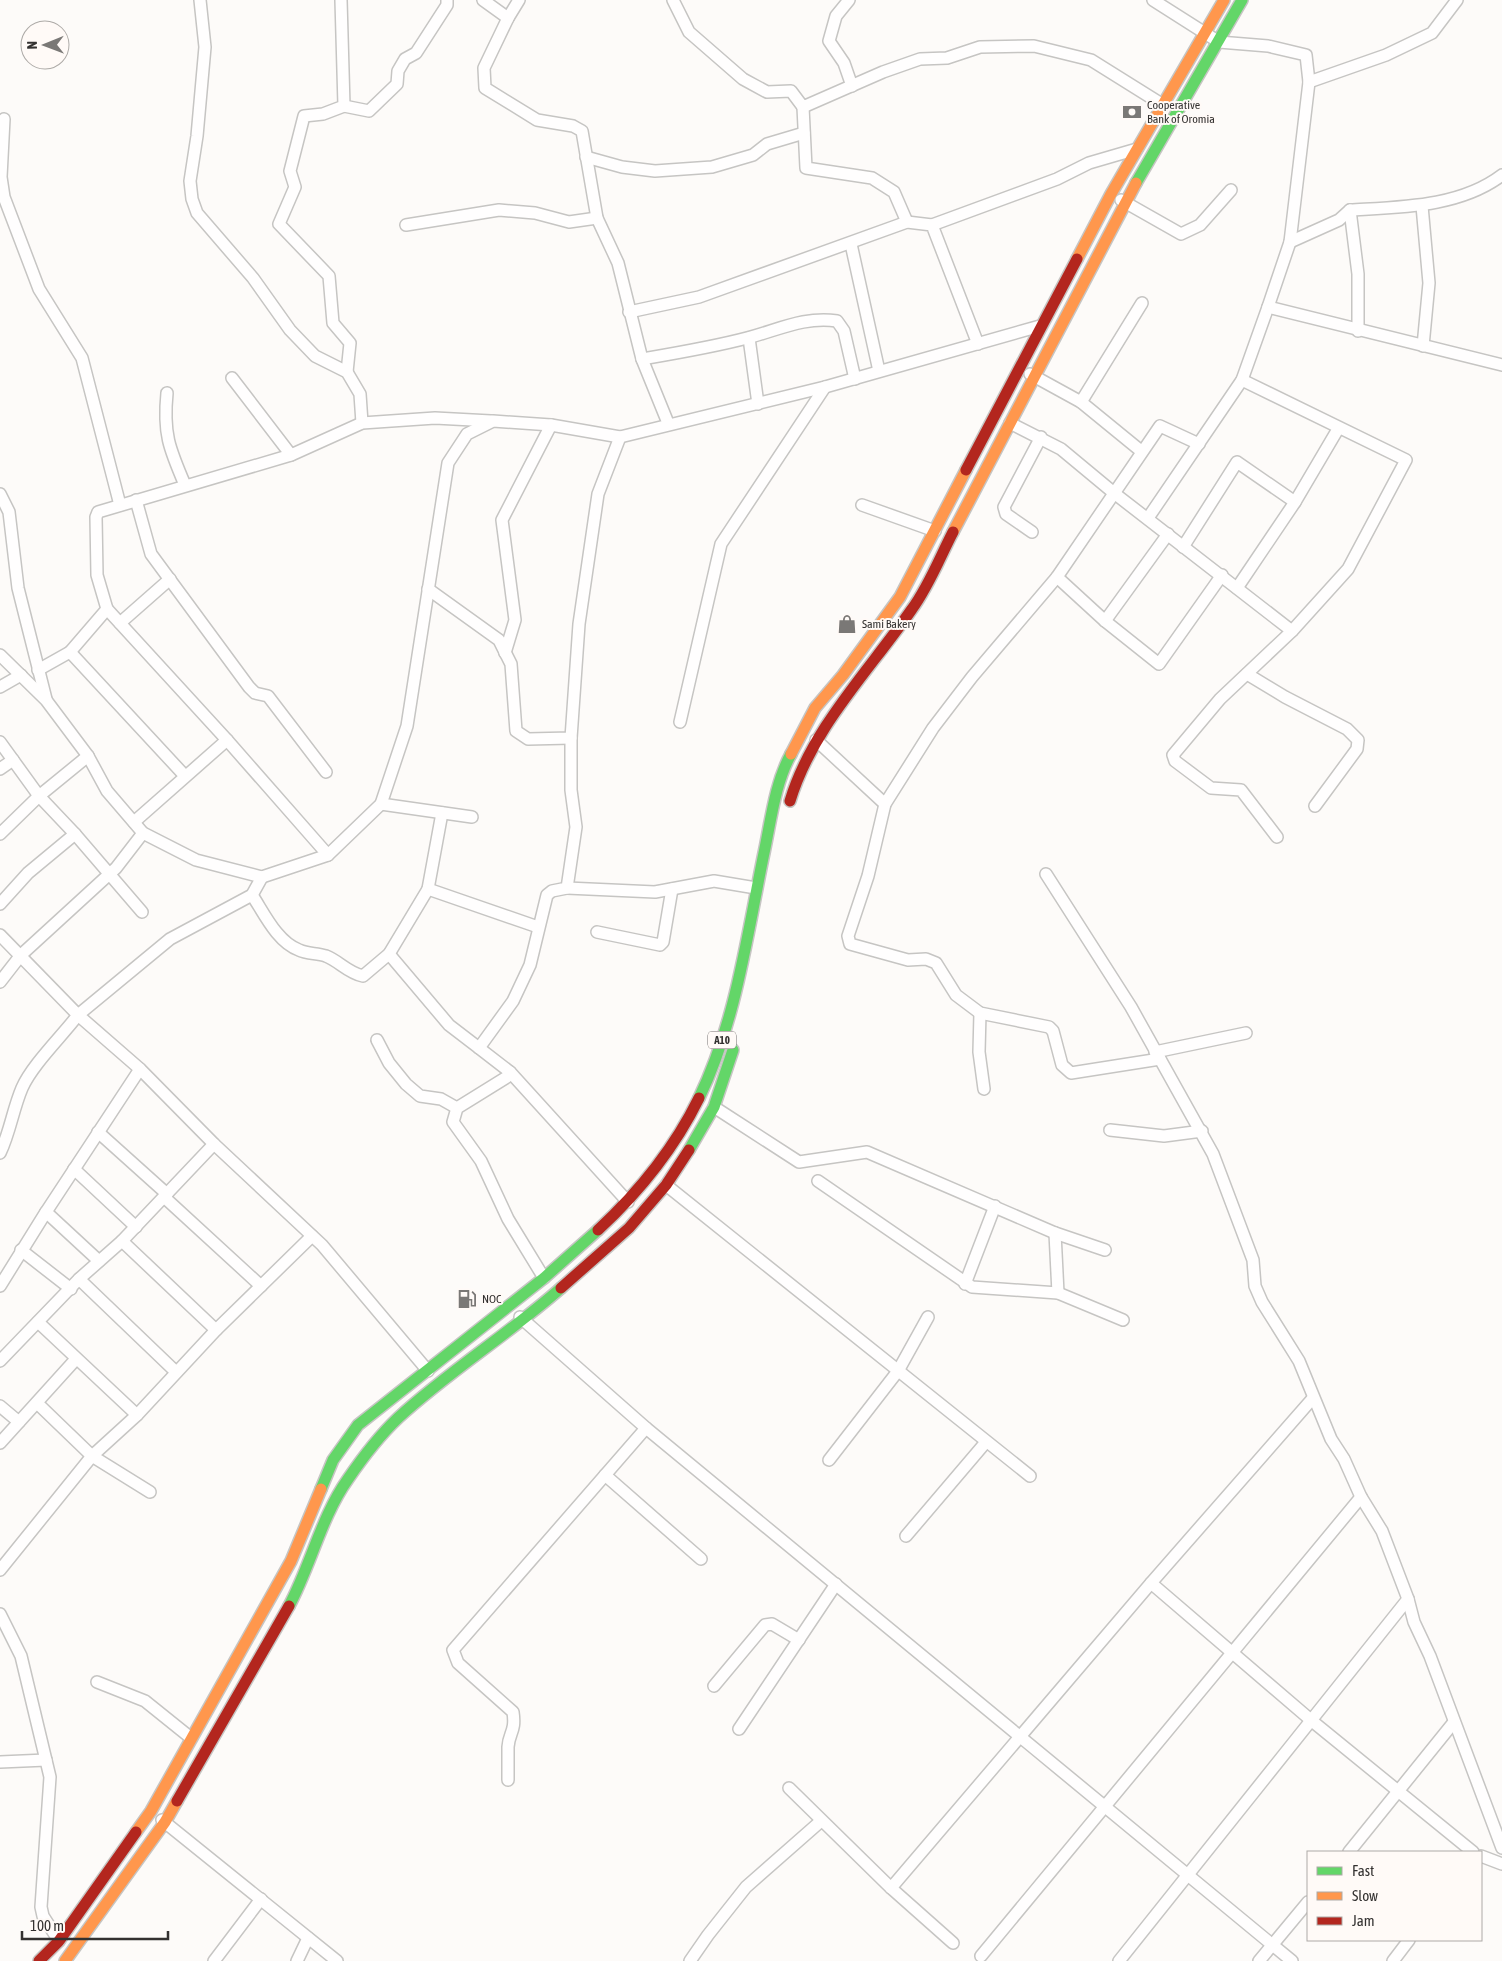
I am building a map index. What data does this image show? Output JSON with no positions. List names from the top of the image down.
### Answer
{
  "streets": {
    "highway": ["A10"]
  },
  "places": {
    "bank": ["Cooperative Bank of Oromia"],
    "shop": ["Sami Bakery"],
    "fuel station": ["NOC"]
  },
  "legend": ["Fast", "Slow", "Jam"],
  "scale_bar": "100 m",
  "north": "left"
}
